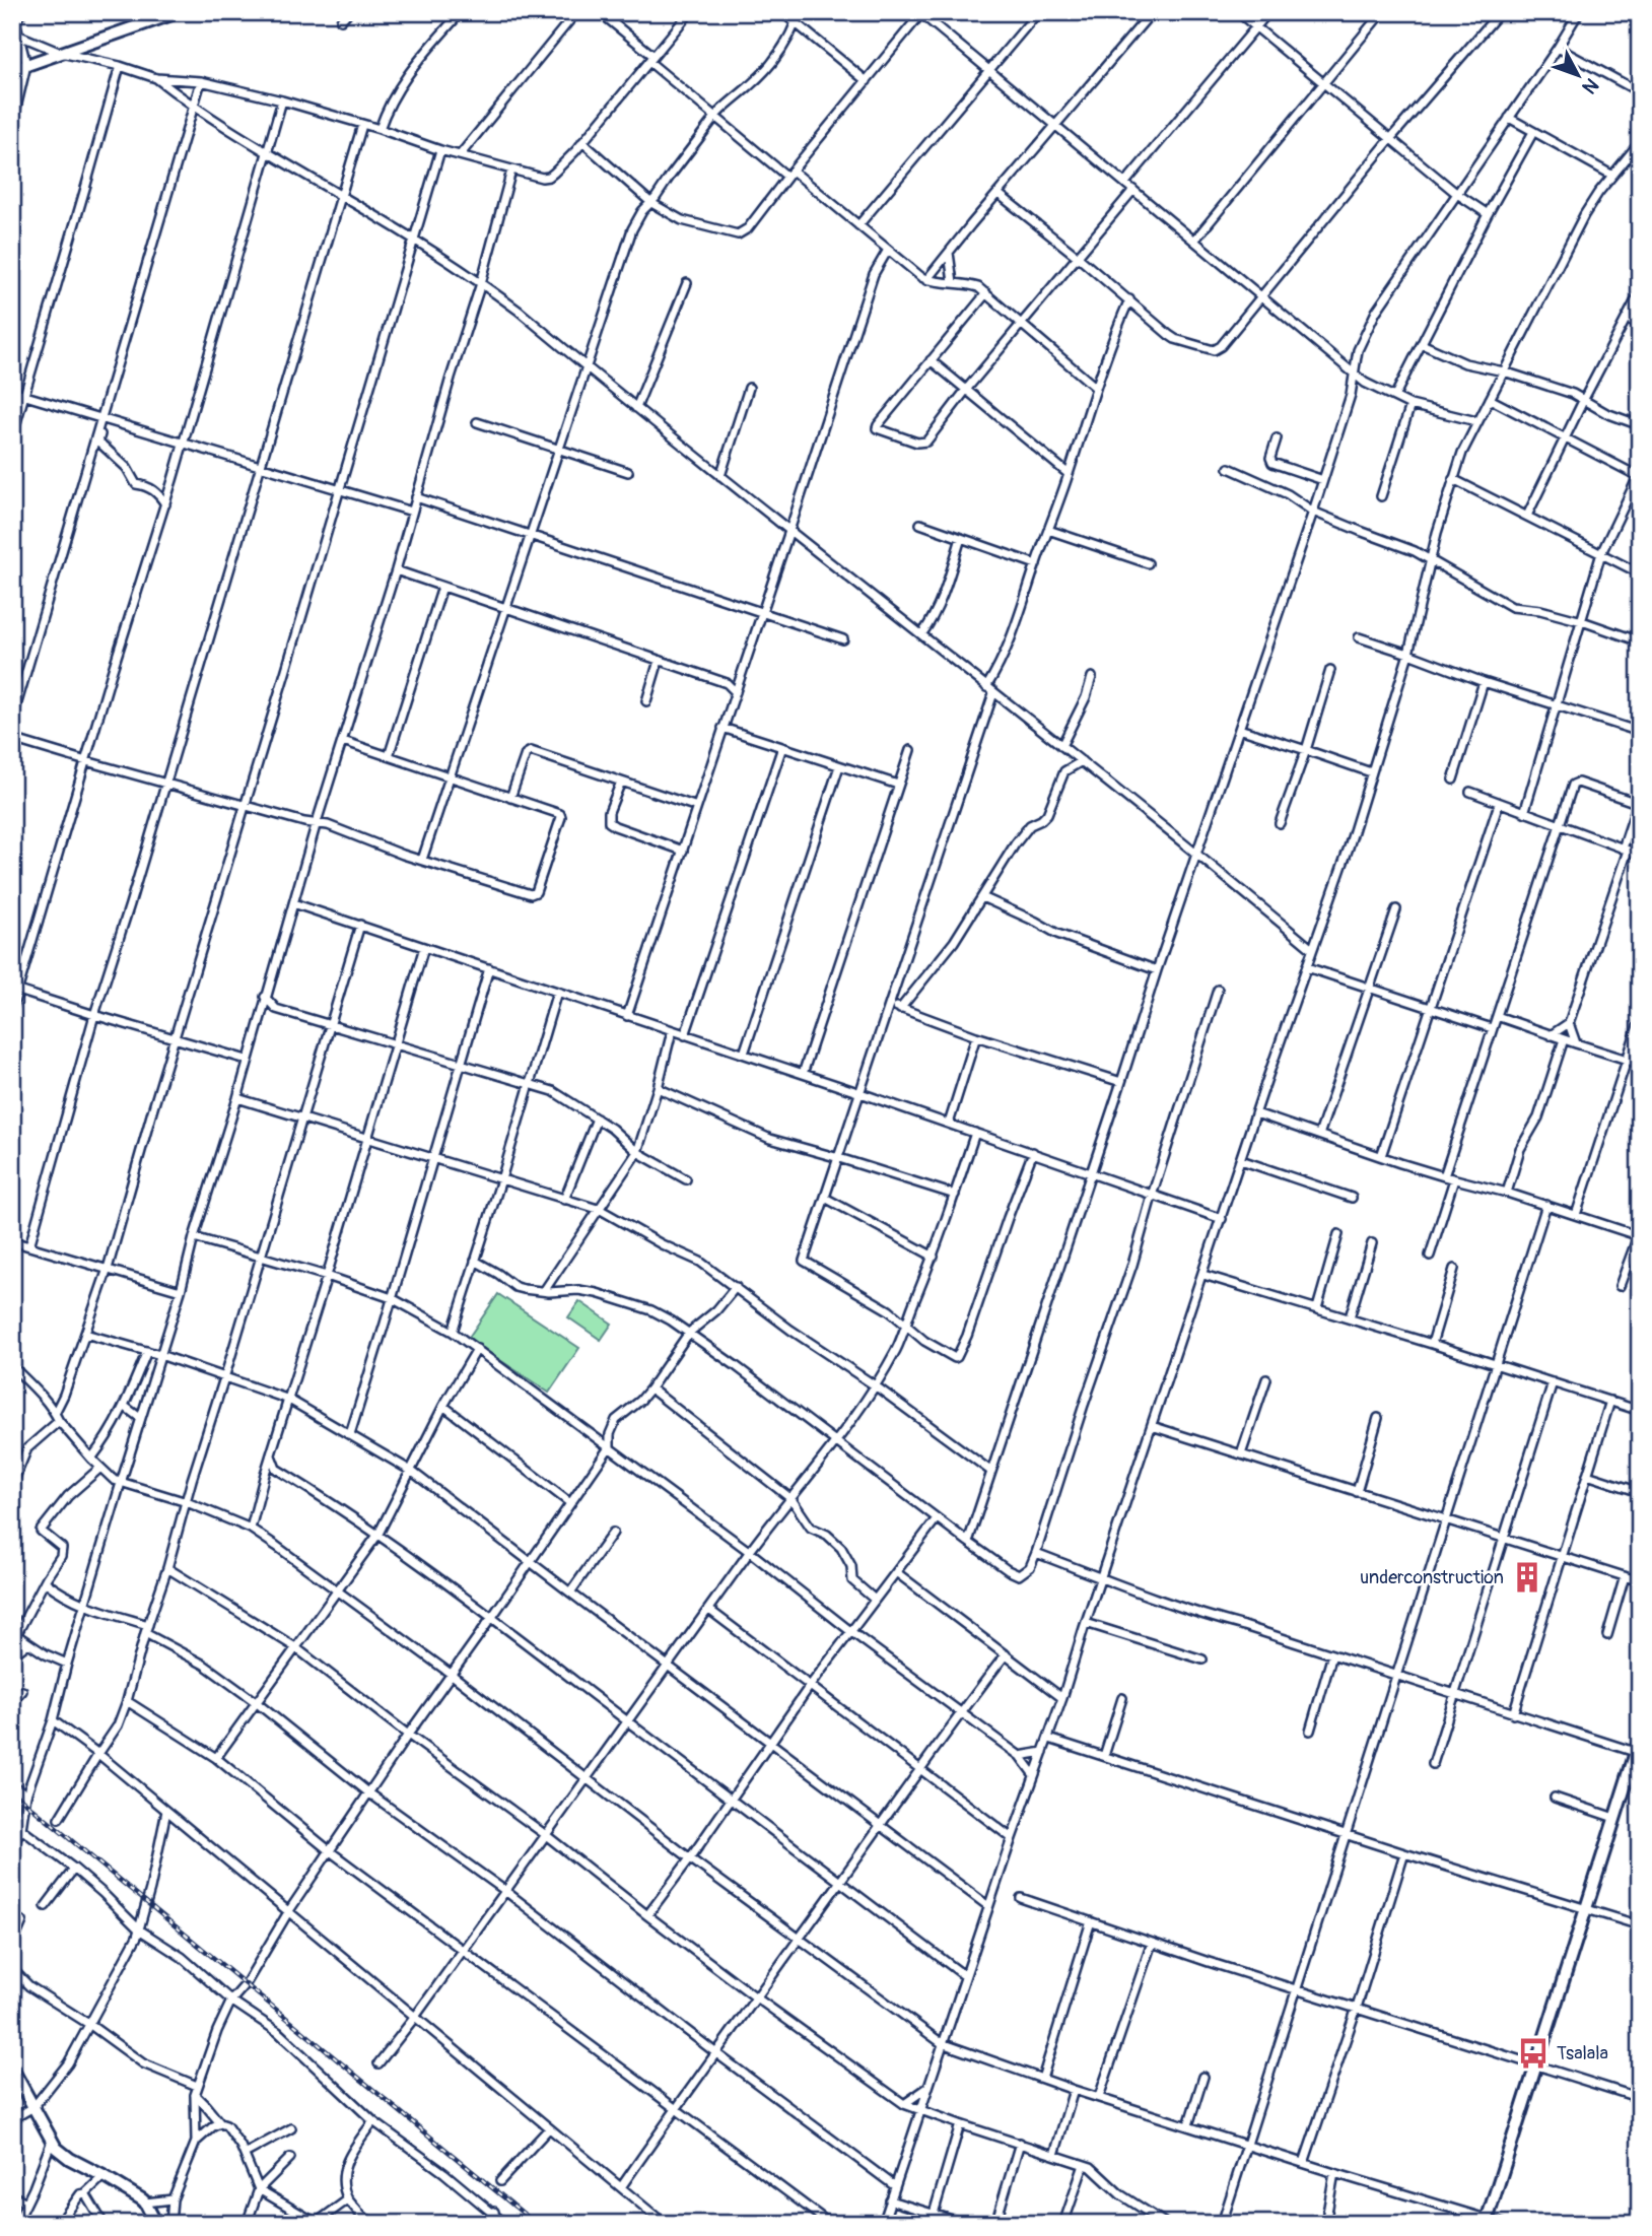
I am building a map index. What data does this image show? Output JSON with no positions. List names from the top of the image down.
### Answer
{
  "places": {
    "building": ["underconstruction"],
    "bus stop": ["Tsalala"]
  },
  "north": "bottom right"
}
